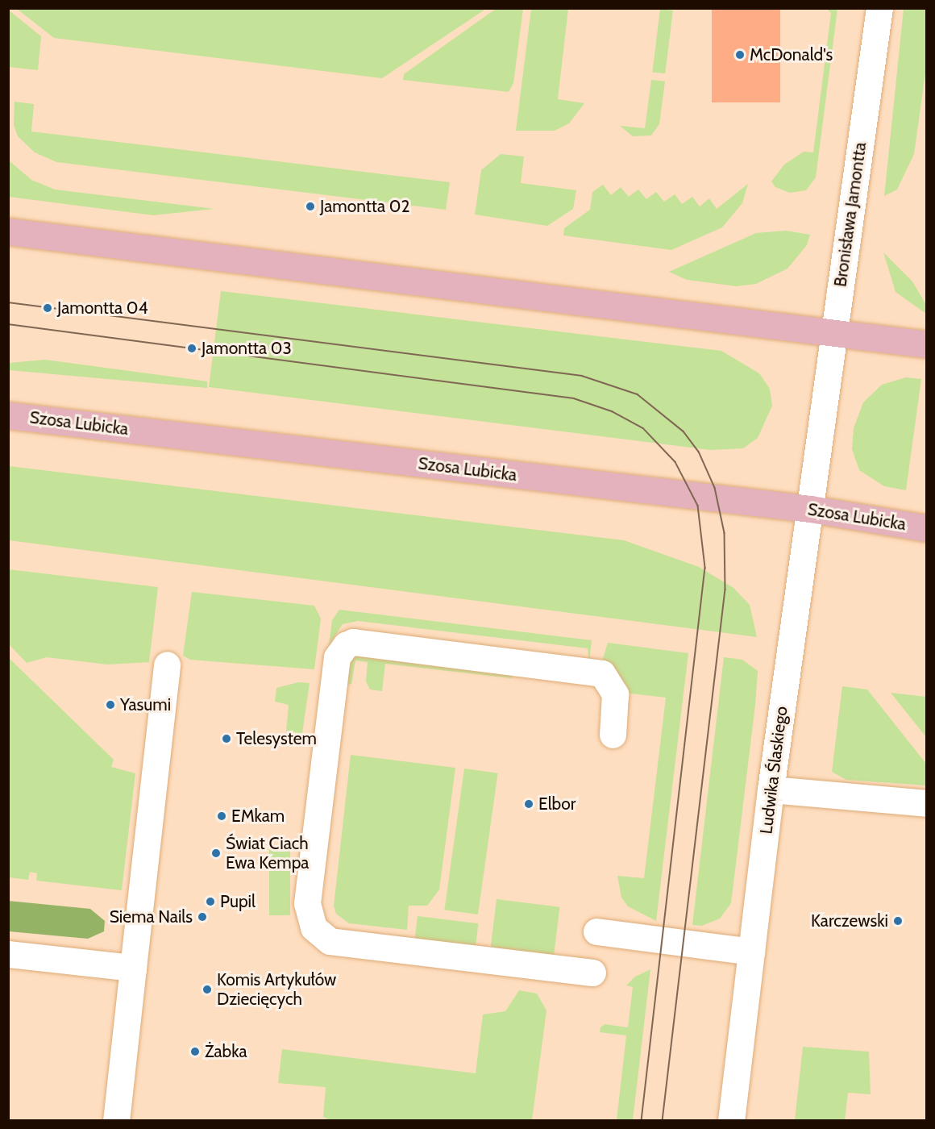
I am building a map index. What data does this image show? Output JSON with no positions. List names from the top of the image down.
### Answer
{
  "streets": {
    "main road": ["Szosa Lubicka"],
    "street": ["Bronisława Jamontta", "Ludwika Ślaskiego"]
  },
  "crossings": [
    ["Bronisława Jamontta", "Ludwika Ślaskiego"],
    ["Szosa Lubicka", "Ludwika Ślaskiego"]
  ],
  "places": [
    "McDonald's",
    "Jamontta 02",
    "Jamontta 04",
    "Jamontta 03",
    "Yasumi",
    "Telesystem",
    "Elbor",
    "EMkam",
    "Świat Ciach Ewa Kempa",
    "Pupil",
    "Siema Nails",
    "Karczewski",
    "Komis Artykułów Dziecięcych",
    "Żabka"
  ]
}
